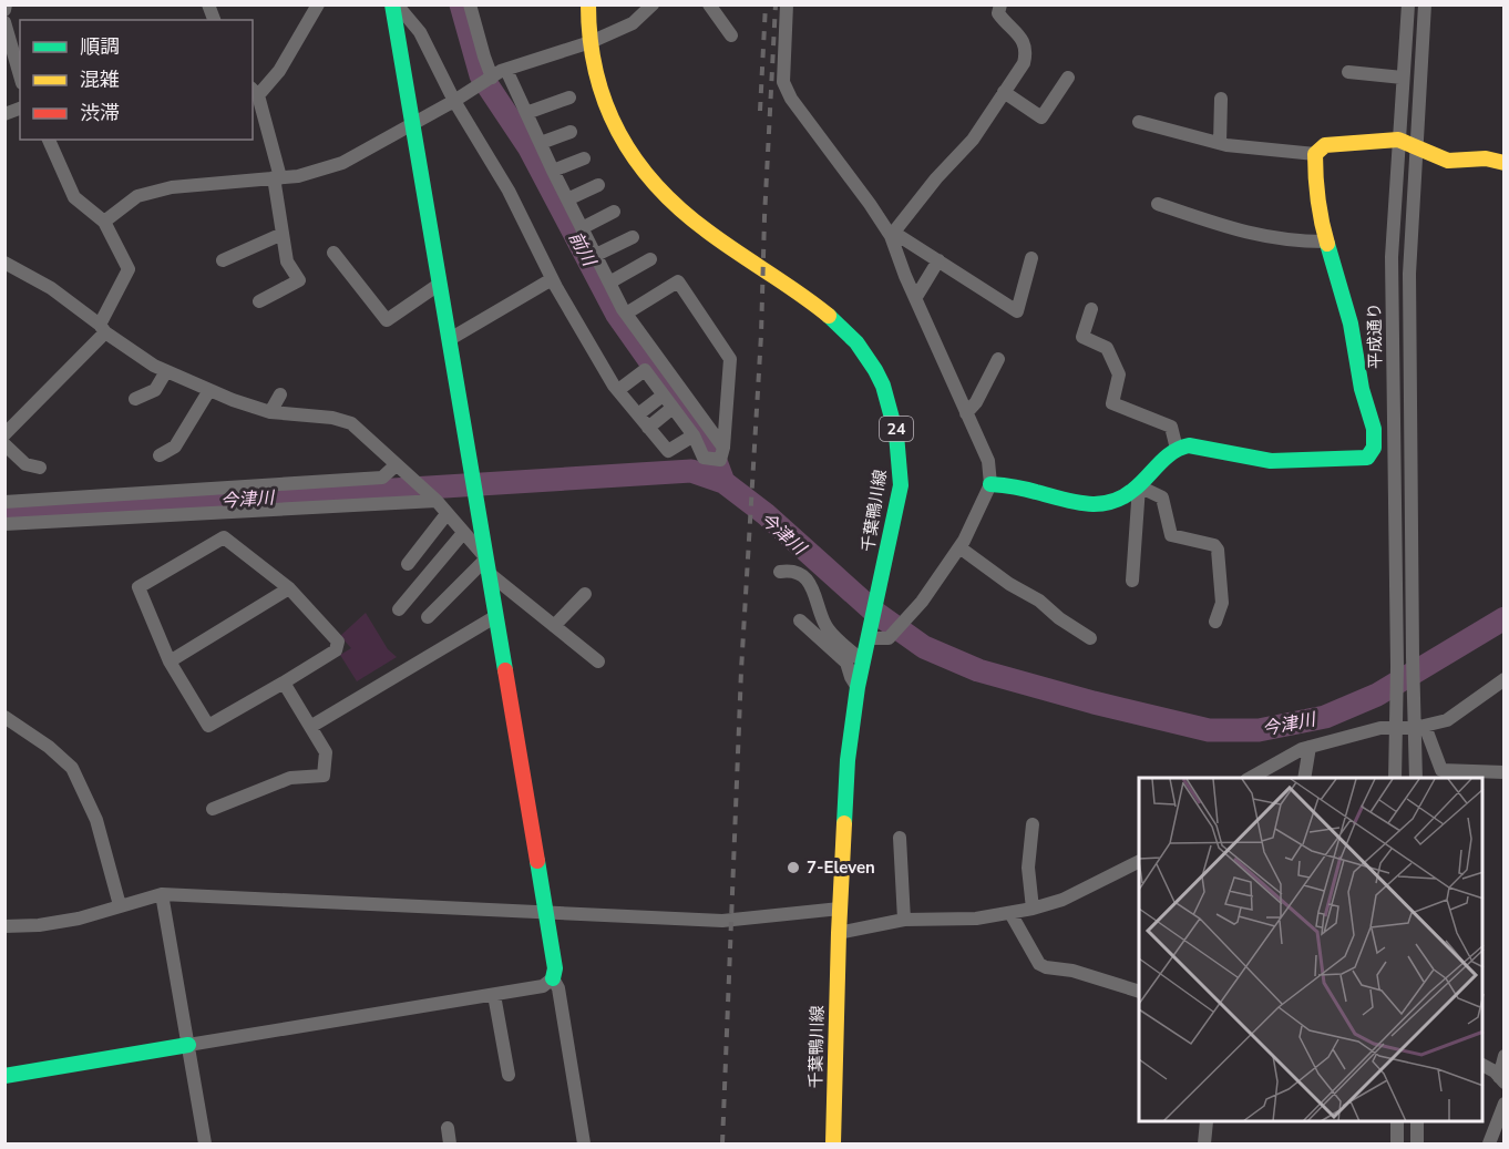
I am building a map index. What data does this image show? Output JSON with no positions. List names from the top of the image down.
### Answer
{
  "streets": {
    "street": ["平成通り", "24", "千葉鴨川線"]
  },
  "water": ["前川", "今津川"],
  "places": ["7-Eleven"],
  "legend": ["順調", "混雑", "渋滞"]
}
